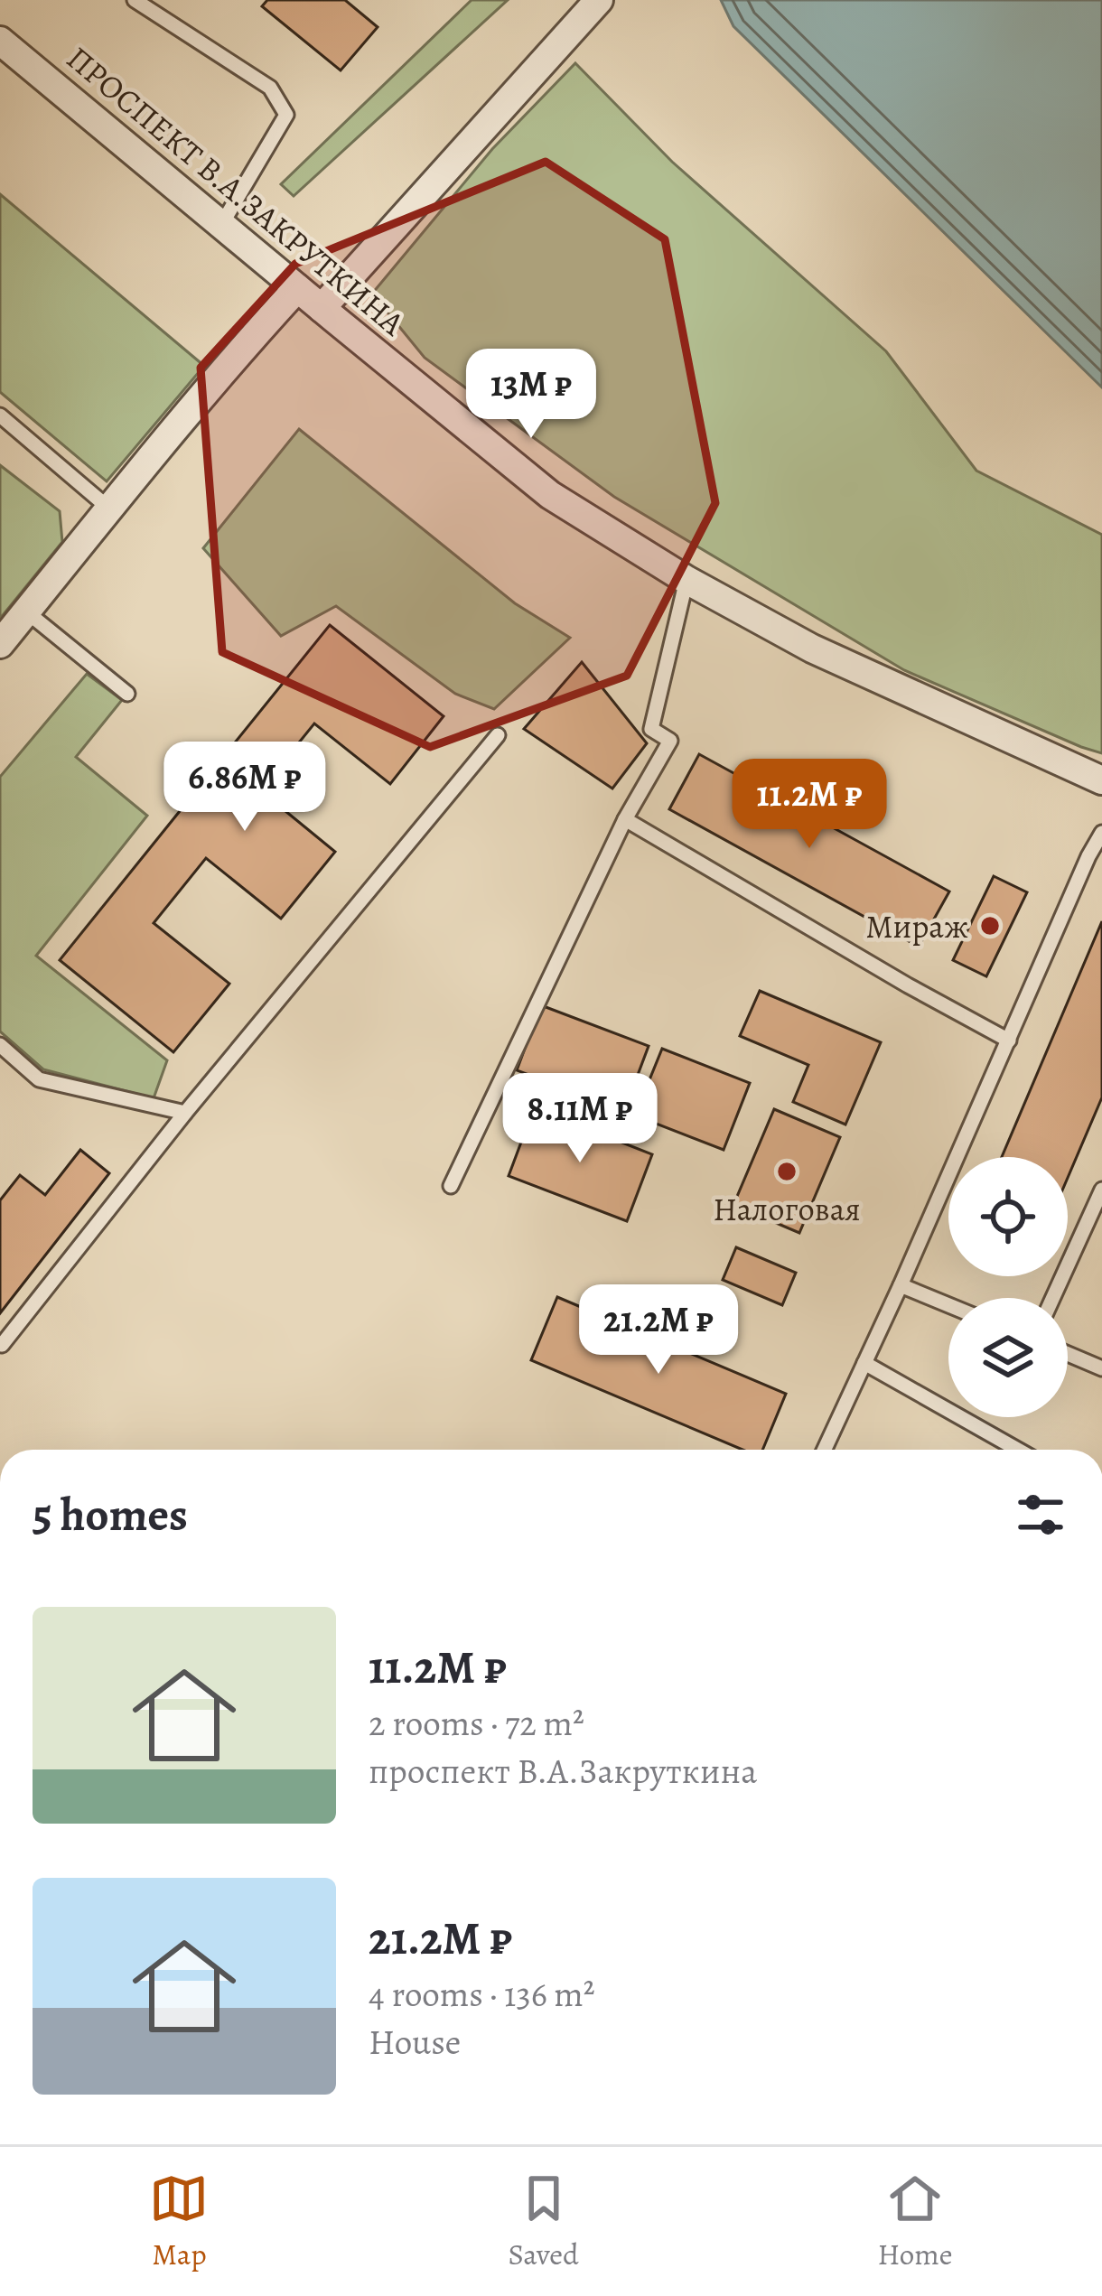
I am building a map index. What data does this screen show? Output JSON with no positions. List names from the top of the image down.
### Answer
{
  "streets": {
    "street": ["ПРОСПЕКТ В.А.ЗАКРУТКИНА"]
  },
  "places": ["Мираж", "Налоговая"],
  "page": {
    "price": [
      "13M ₽",
      "6.86M ₽",
      "11.2M ₽",
      "8.11M ₽",
      "21.2M ₽"
    ],
    "heading": "5 homes",
    "list": [
      {
        "name": "11.2M ₽",
        "note": "2 rooms · 72 m² · проспект В.А.Закруткина"
      },
      {
        "name": "21.2M ₽",
        "note": "4 rooms · 136 m² · House"
      }
    ],
    "tabs": ["Map", "Saved", "Home"]
  }
}
